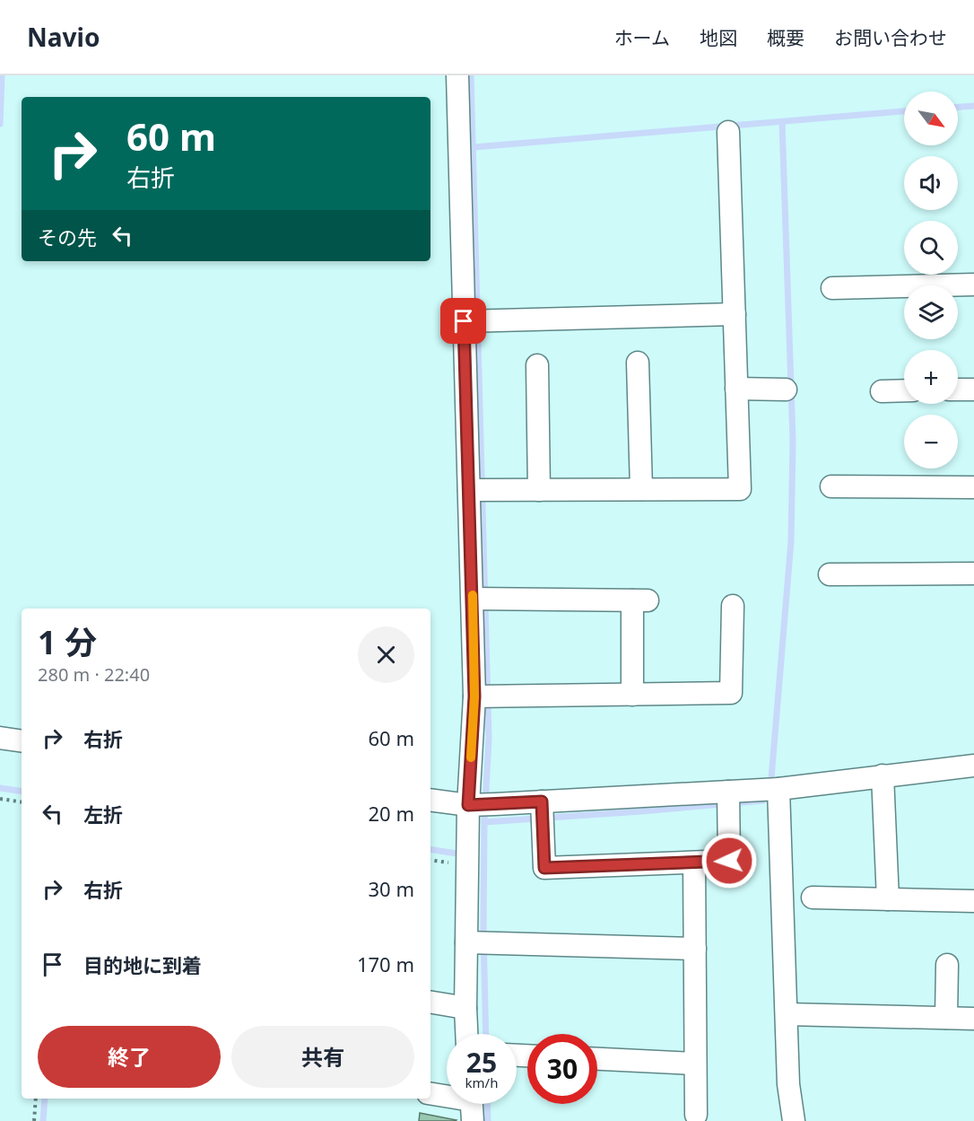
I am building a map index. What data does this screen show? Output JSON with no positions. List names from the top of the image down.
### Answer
{
  "north": "bottom right",
  "page": {
    "header": "Navio",
    "nav": [
      "ホーム",
      "地図",
      "概要",
      "お問い合わせ"
    ],
    "map_buttons": ["+", "−"],
    "turn": ["60 m", "右折"],
    "then": "その先",
    "heading": ["1 分", "280 m · 22:40"],
    "list": [
      {
        "name": "右折",
        "value": "60 m"
      },
      {
        "name": "左折",
        "value": "20 m"
      },
      {
        "name": "右折",
        "value": "30 m"
      },
      {
        "name": "目的地に到着",
        "value": "170 m"
      }
    ],
    "buttons": ["終了", "共有"],
    "speed": "25 km/h",
    "limit": "30"
  }
}
